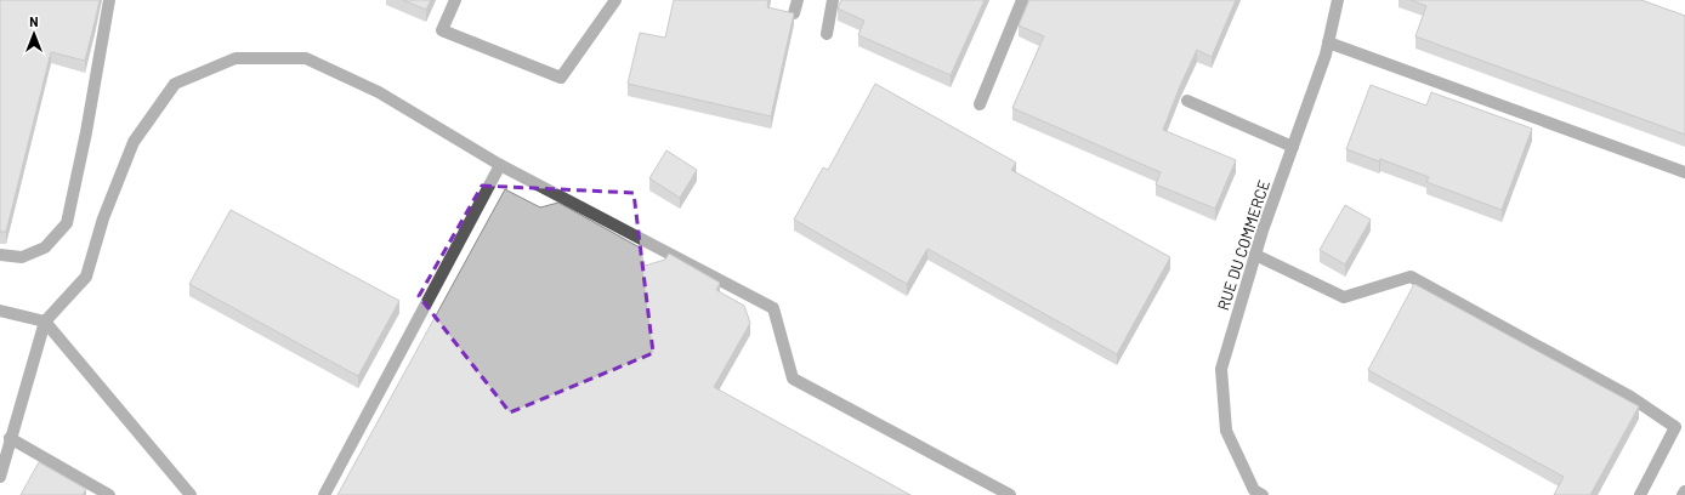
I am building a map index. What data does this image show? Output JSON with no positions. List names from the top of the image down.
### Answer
{
  "streets": {
    "street": ["RUE DU COMMERCE"]
  },
  "north": "top"
}
